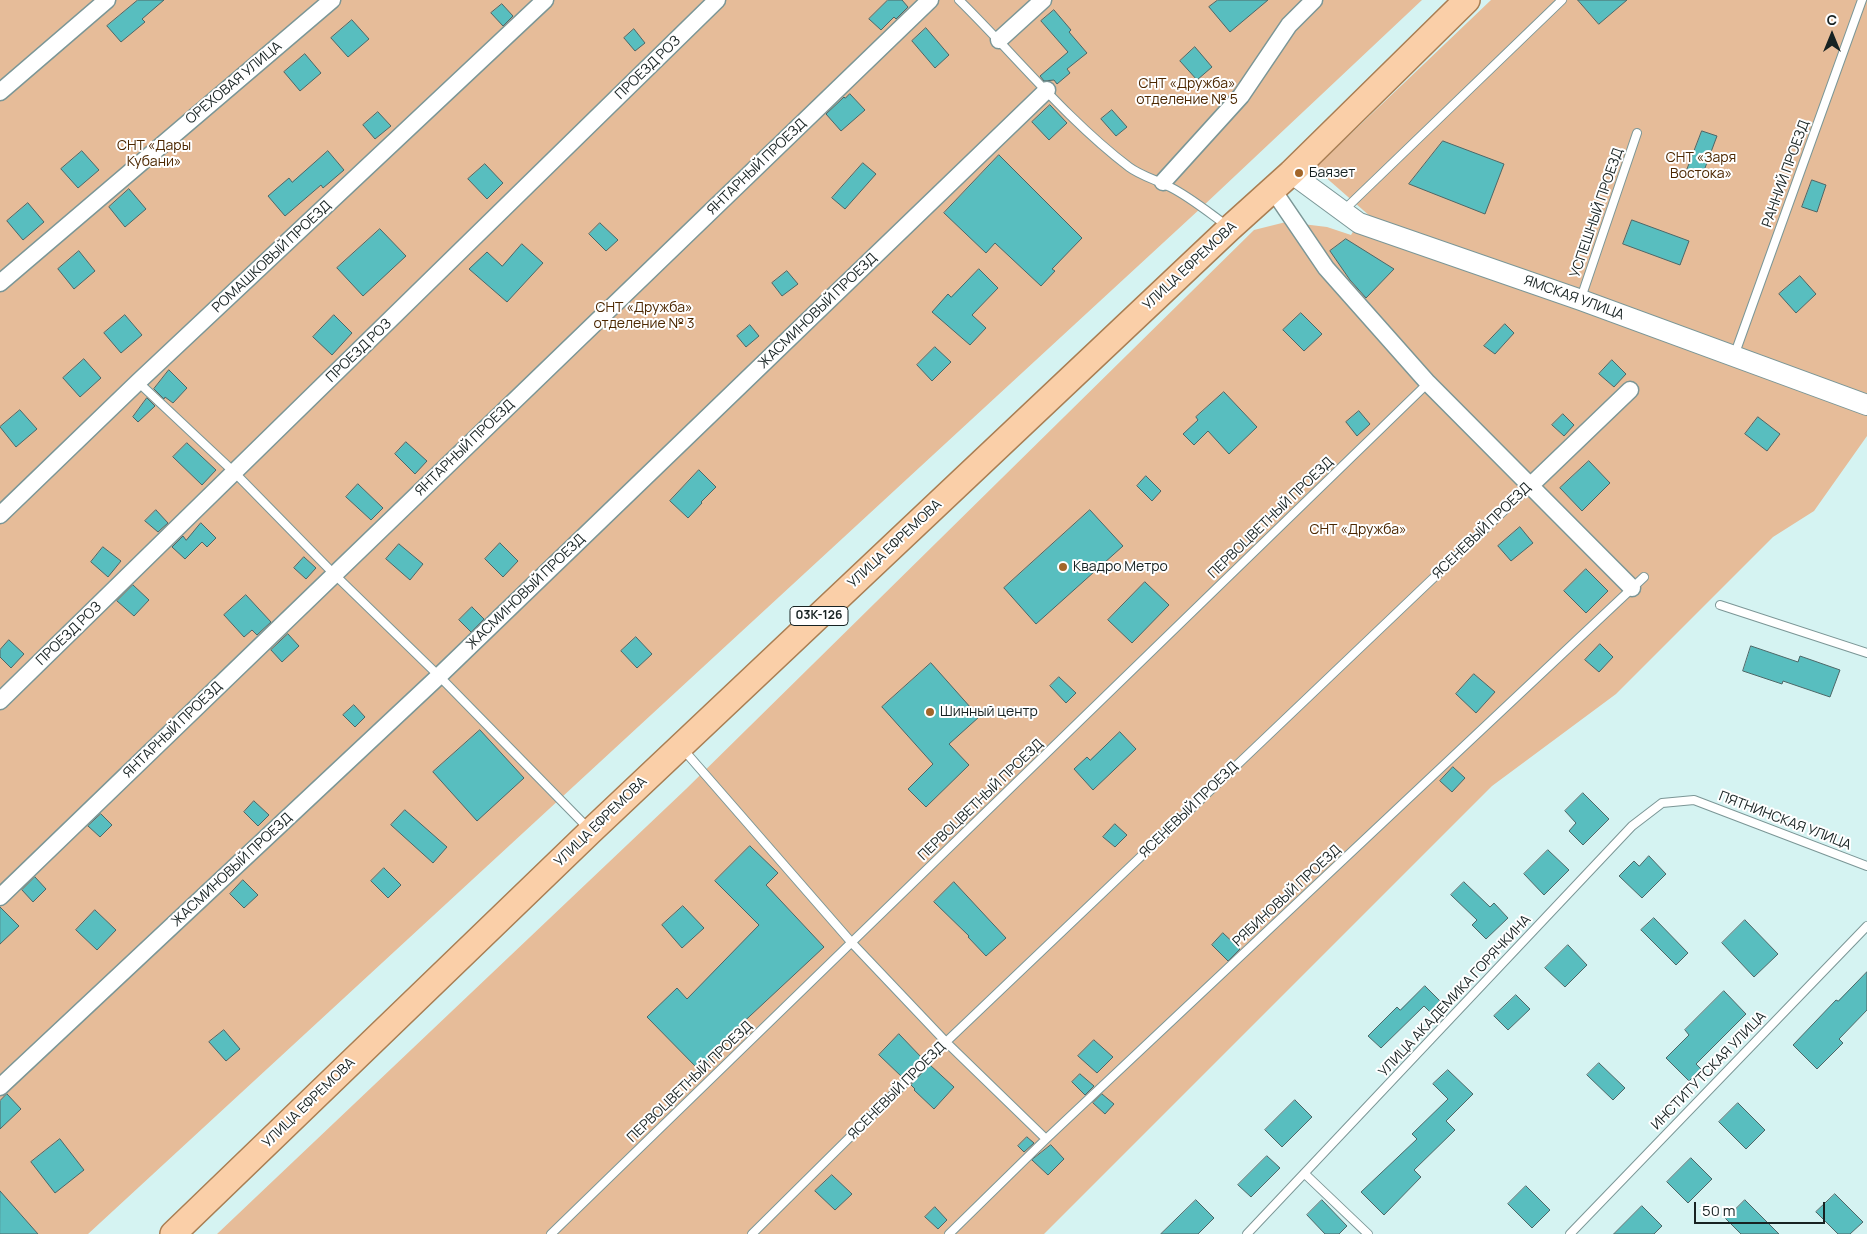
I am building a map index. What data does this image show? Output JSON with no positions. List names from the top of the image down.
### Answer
{
  "streets": {
    "main road": ["УЛИЦА ЕФРЕМОВА", "03К-126"],
    "street": [
      "ПРОЕЗД РОЗ",
      "ОРЕХОВАЯ УЛИЦА",
      "ЯНТАРНЫЙ ПРОЕЗД",
      "РОМАШКОВЫЙ ПРОЕЗД",
      "ЯМСКАЯ УЛИЦА",
      "ЖАСМИНОВЫЙ ПРОЕЗД",
      "ЯСЕНЕВЫЙ ПРОЕЗД"
    ],
    "lane": [
      "РАННИЙ ПРОЕЗД",
      "УСПЕШНЫЙ ПРОЕЗД",
      "ПЕРВОЦВЕТНЫЙ ПРОЕЗД",
      "ПЯТНИНСКАЯ УЛИЦА",
      "РЯБИНОВЫЙ ПРОЕЗД",
      "УЛИЦА АКАДЕМИКА ГОРЯЧКИНА",
      "ИНСТИТУТСКАЯ УЛИЦА"
    ]
  },
  "crossings": [
    ["РАННИЙ ПРОЕЗД", "ЯМСКАЯ УЛИЦА"],
    ["УСПЕШНЫЙ ПРОЕЗД", "ЯМСКАЯ УЛИЦА"],
    ["УЛИЦА ЕФРЕМОВА", "ЯМСКАЯ УЛИЦА"],
    ["ПЯТНИНСКАЯ УЛИЦА", "УЛИЦА АКАДЕМИКА ГОРЯЧКИНА"]
  ],
  "parks": [
    "СНТ «Дружба» отделение № 5",
    "СНТ «Дары Кубани»",
    "СНТ «Заря Востока»",
    "СНТ «Дружба» отделение № 3",
    "СНТ «Дружба»"
  ],
  "places": ["Баязет", "Квадро Метро", "Шинный центр"],
  "scale_bar": "50 m",
  "north": "top"
}
